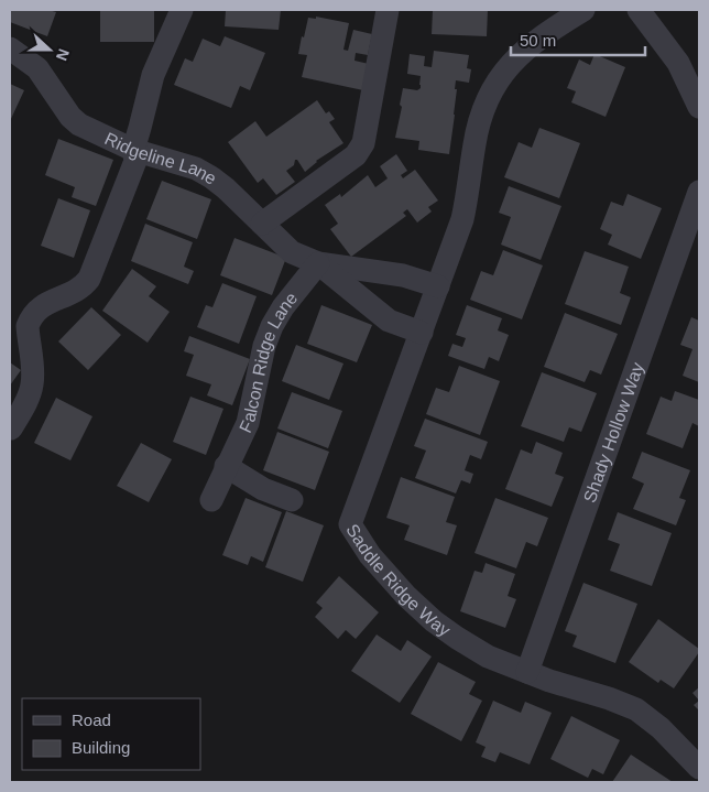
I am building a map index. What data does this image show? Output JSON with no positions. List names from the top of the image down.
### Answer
{
  "streets": {
    "street": [
      "Ridgeline Lane",
      "Falcon Ridge Lane",
      "Shady Hollow Way",
      "Saddle Ridge Way"
    ]
  },
  "crossings": [
    ["Ridgeline Lane", "Falcon Ridge Lane"],
    ["Ridgeline Lane", "Saddle Ridge Way"],
    ["Shady Hollow Way", "Saddle Ridge Way"]
  ],
  "legend": ["Road", "Building"],
  "scale_bar": "50 m",
  "north": "right"
}
